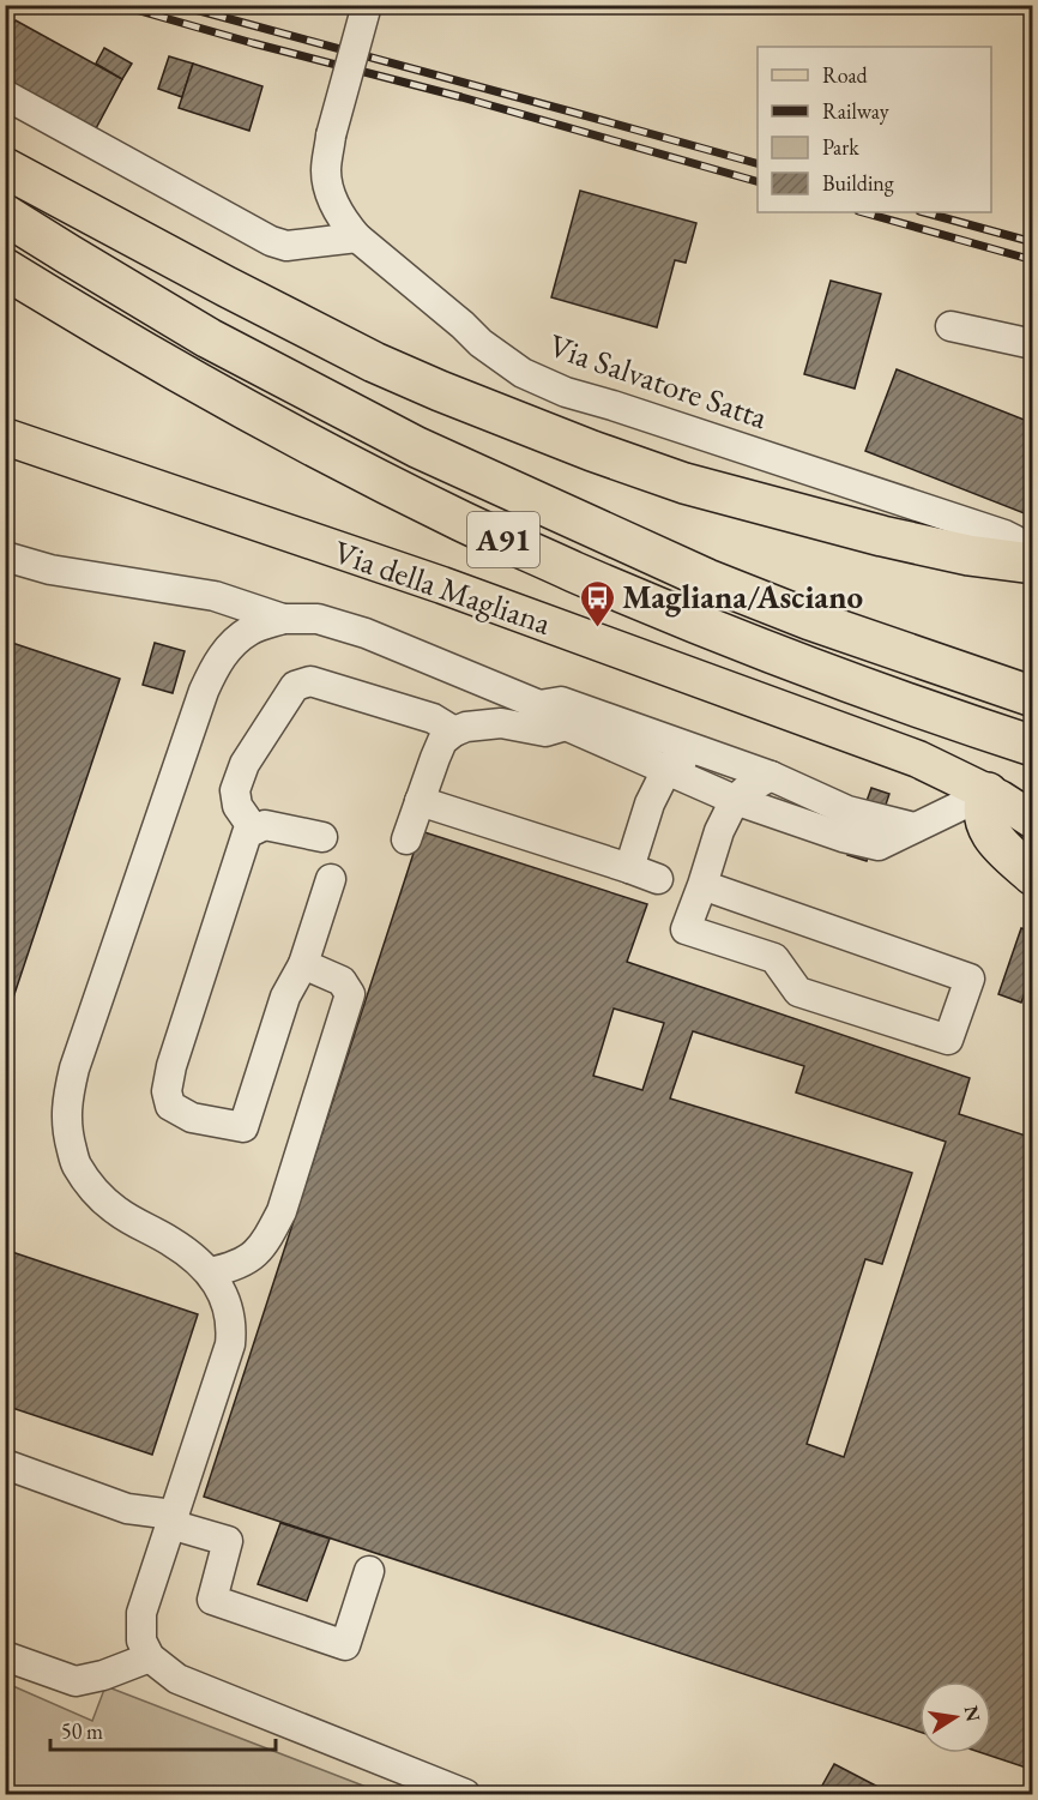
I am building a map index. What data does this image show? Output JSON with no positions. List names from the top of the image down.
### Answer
{
  "streets": {
    "highway": ["A91"],
    "main road": ["Via della Magliana"],
    "street": ["Via Salvatore Satta"]
  },
  "places": {
    "bus stop": ["Magliana/Asciano"]
  },
  "legend": [
    "Road",
    "Railway",
    "Park",
    "Building"
  ],
  "scale_bar": "50 m",
  "north": "right"
}
